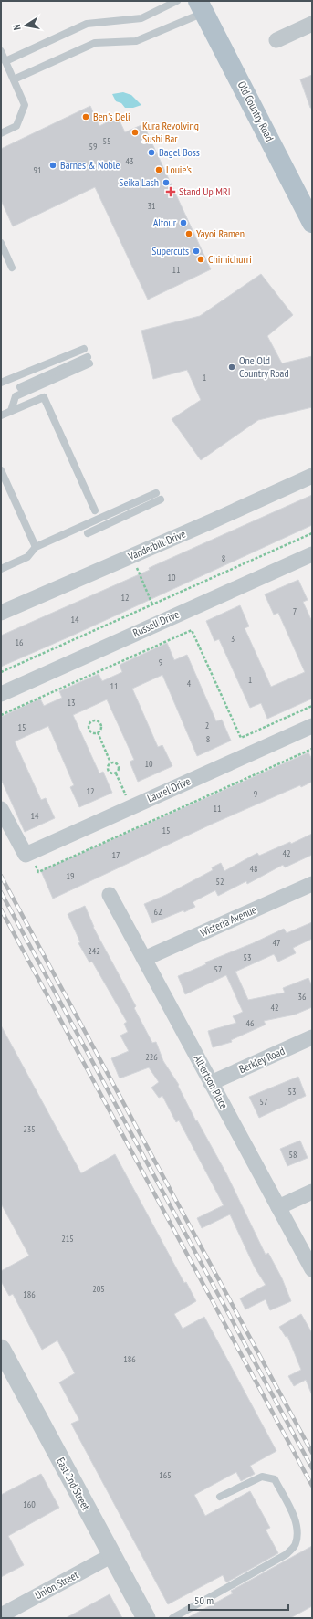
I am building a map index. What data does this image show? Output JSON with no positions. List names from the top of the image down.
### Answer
{
  "streets": {
    "main road": ["Old Country Road"],
    "street": [
      "Vanderbilt Drive",
      "Russell Drive",
      "Laurel Drive",
      "Wisteria Avenue",
      "Berkley Road",
      "Albertson Place",
      "East 2nd Street",
      "Union Street"
    ]
  },
  "crossings": [
    ["Wisteria Avenue", "Albertson Place"],
    ["Berkley Road", "Albertson Place"],
    ["East 2nd Street", "Union Street"]
  ],
  "places": {
    "other": [
      "Ben's Deli",
      "Kura Revolving Sushi Bar",
      "Bagel Boss",
      "Barnes & Noble",
      "Louie's",
      "Seika Lash",
      "Altour",
      "Yayoi Ramen",
      "Supercuts",
      "Chimichurri",
      "One Old Country Road"
    ],
    "health": ["Stand Up MRI"]
  },
  "house_numbers": [
    "55",
    "59",
    "43",
    "91",
    "31",
    "11",
    "1",
    "8",
    "10",
    "12",
    "7",
    "14",
    "3",
    "16",
    "9",
    "1",
    "4",
    "11",
    "13",
    "2",
    "15",
    "8",
    "10",
    "12",
    "9",
    "11",
    "14",
    "15",
    "42",
    "17",
    "48",
    "19",
    "52",
    "62",
    "47",
    "242",
    "53",
    "57",
    "36",
    "42",
    "46",
    "226",
    "53",
    "57",
    "235",
    "58",
    "215",
    "205",
    "186",
    "186",
    "165",
    "160"
  ],
  "scale_bar": "50 m",
  "north": "left"
}
